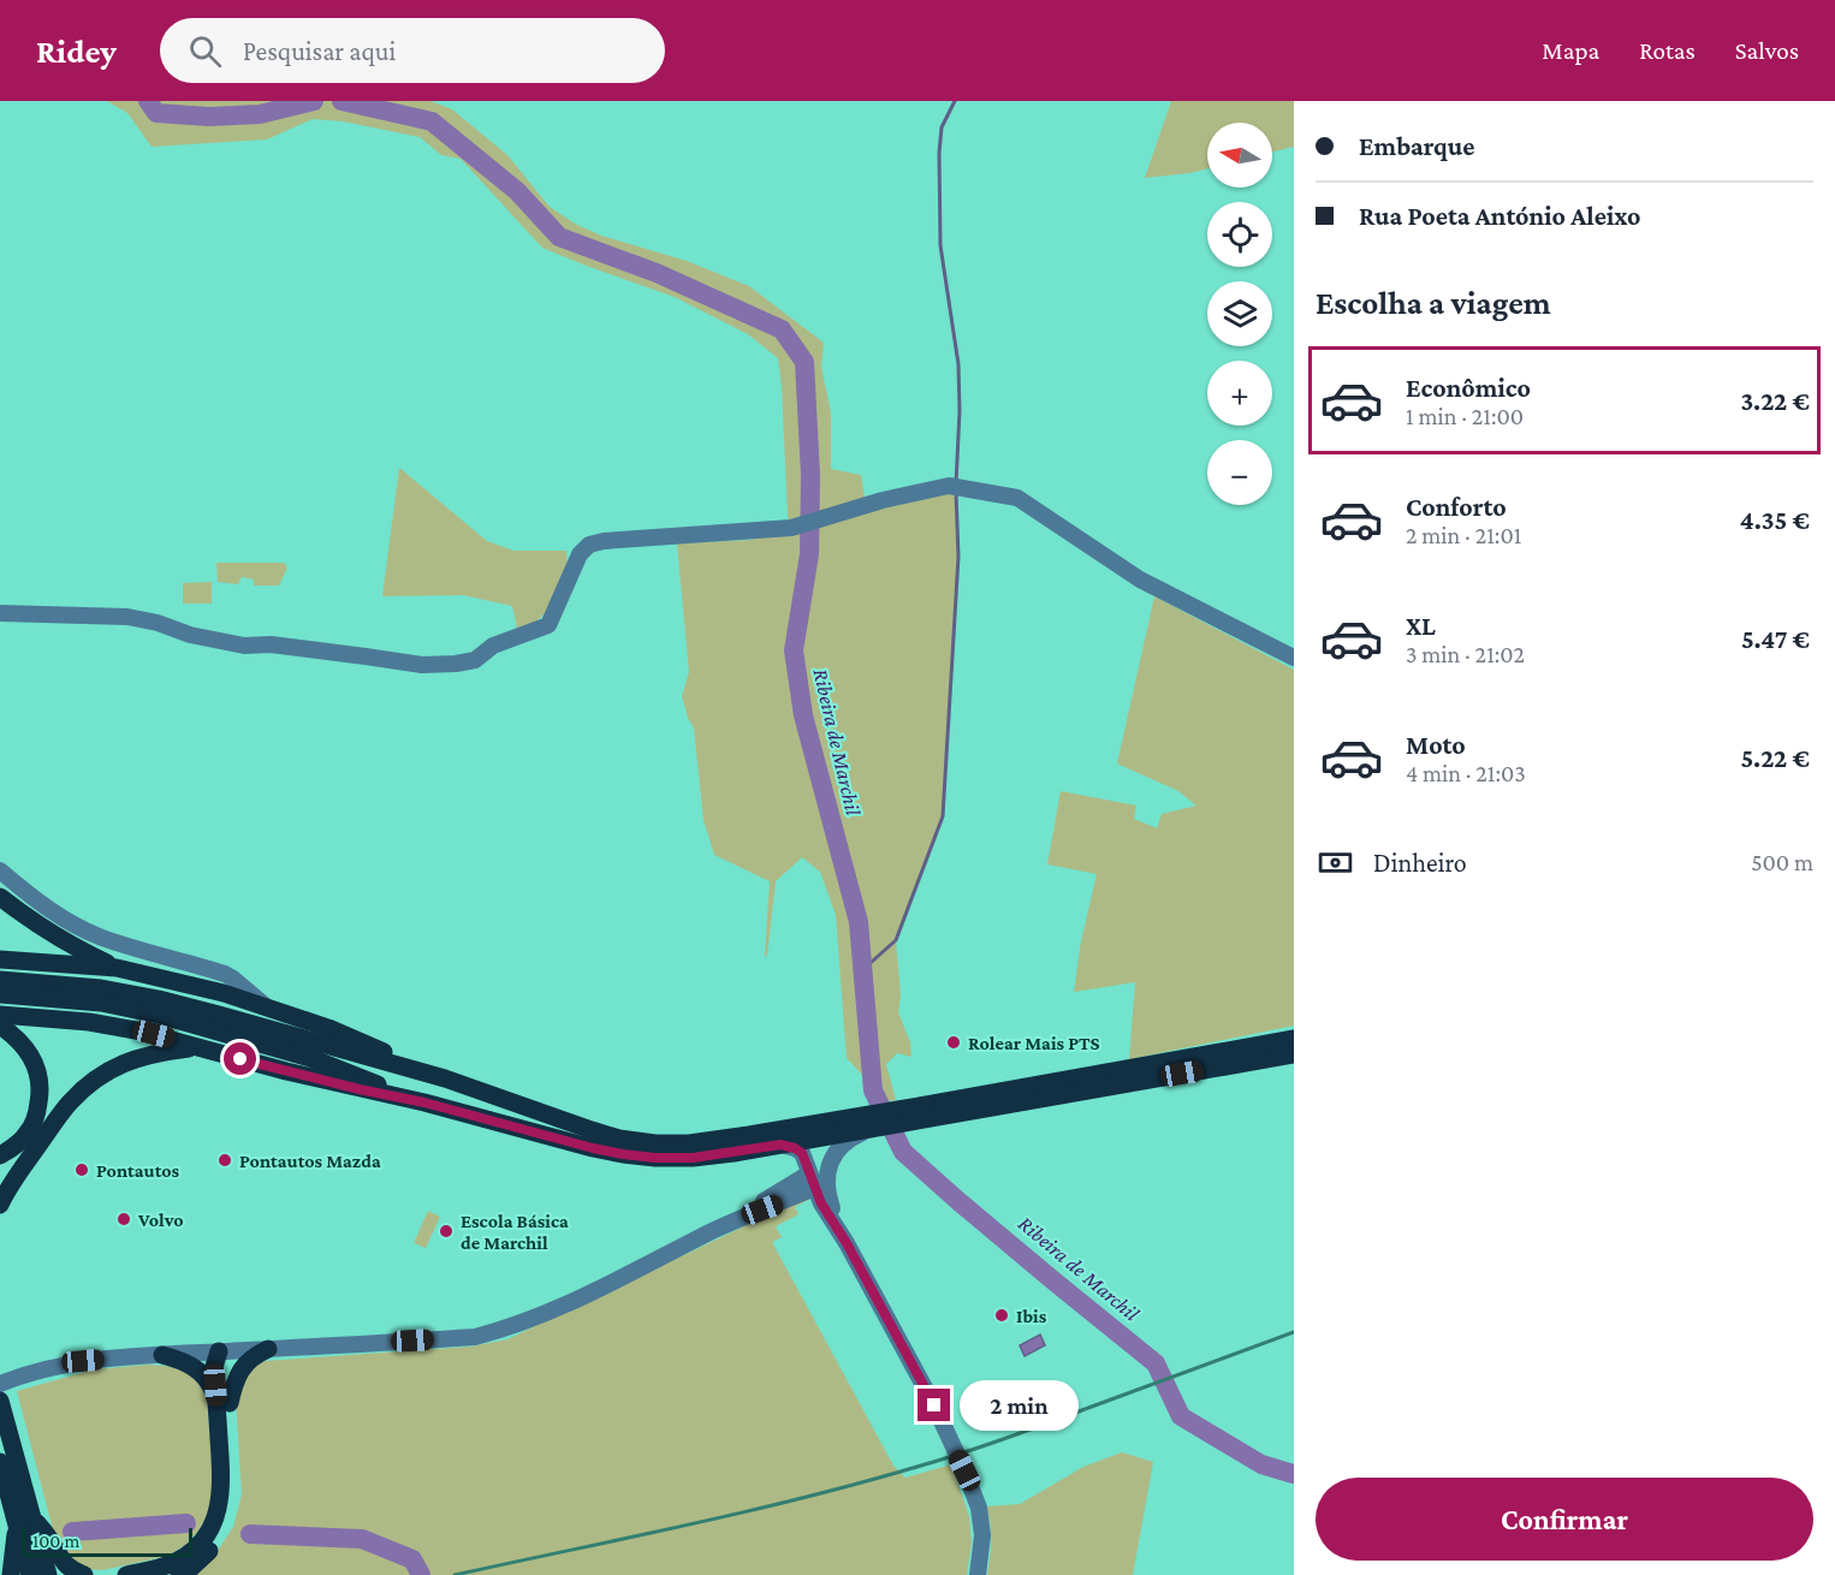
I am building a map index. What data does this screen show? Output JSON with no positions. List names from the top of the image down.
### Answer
{
  "water": ["Ribeira de Marchil"],
  "places": [
    "Rolear Mais PTS",
    "Pontautos Mazda",
    "Pontautos",
    "Volvo",
    "Escola Básica de Marchil",
    "Ibis"
  ],
  "scale_bar": "100 m",
  "north": "left",
  "page": {
    "header": "Ridey",
    "search": "Pesquisar aqui",
    "nav": ["Mapa", "Rotas", "Salvos"],
    "banner": ["Embarque", "Rua Poeta António Aleixo"],
    "map_buttons": ["+", "−"],
    "heading": "Escolha a viagem",
    "list": [
      {
        "name": "Econômico",
        "note": "1 min · 21:00",
        "value": "3.22 €"
      },
      {
        "name": "Conforto",
        "note": "2 min · 21:01",
        "value": "4.35 €"
      },
      {
        "name": "XL",
        "note": "3 min · 21:02",
        "value": "5.47 €"
      },
      {
        "name": "Moto",
        "note": "4 min · 21:03",
        "value": "5.22 €"
      }
    ],
    "pay": ["Dinheiro", "500 m"],
    "bubble": "2 min",
    "buttons": "Confirmar",
    "scale": "100 m"
  }
}
